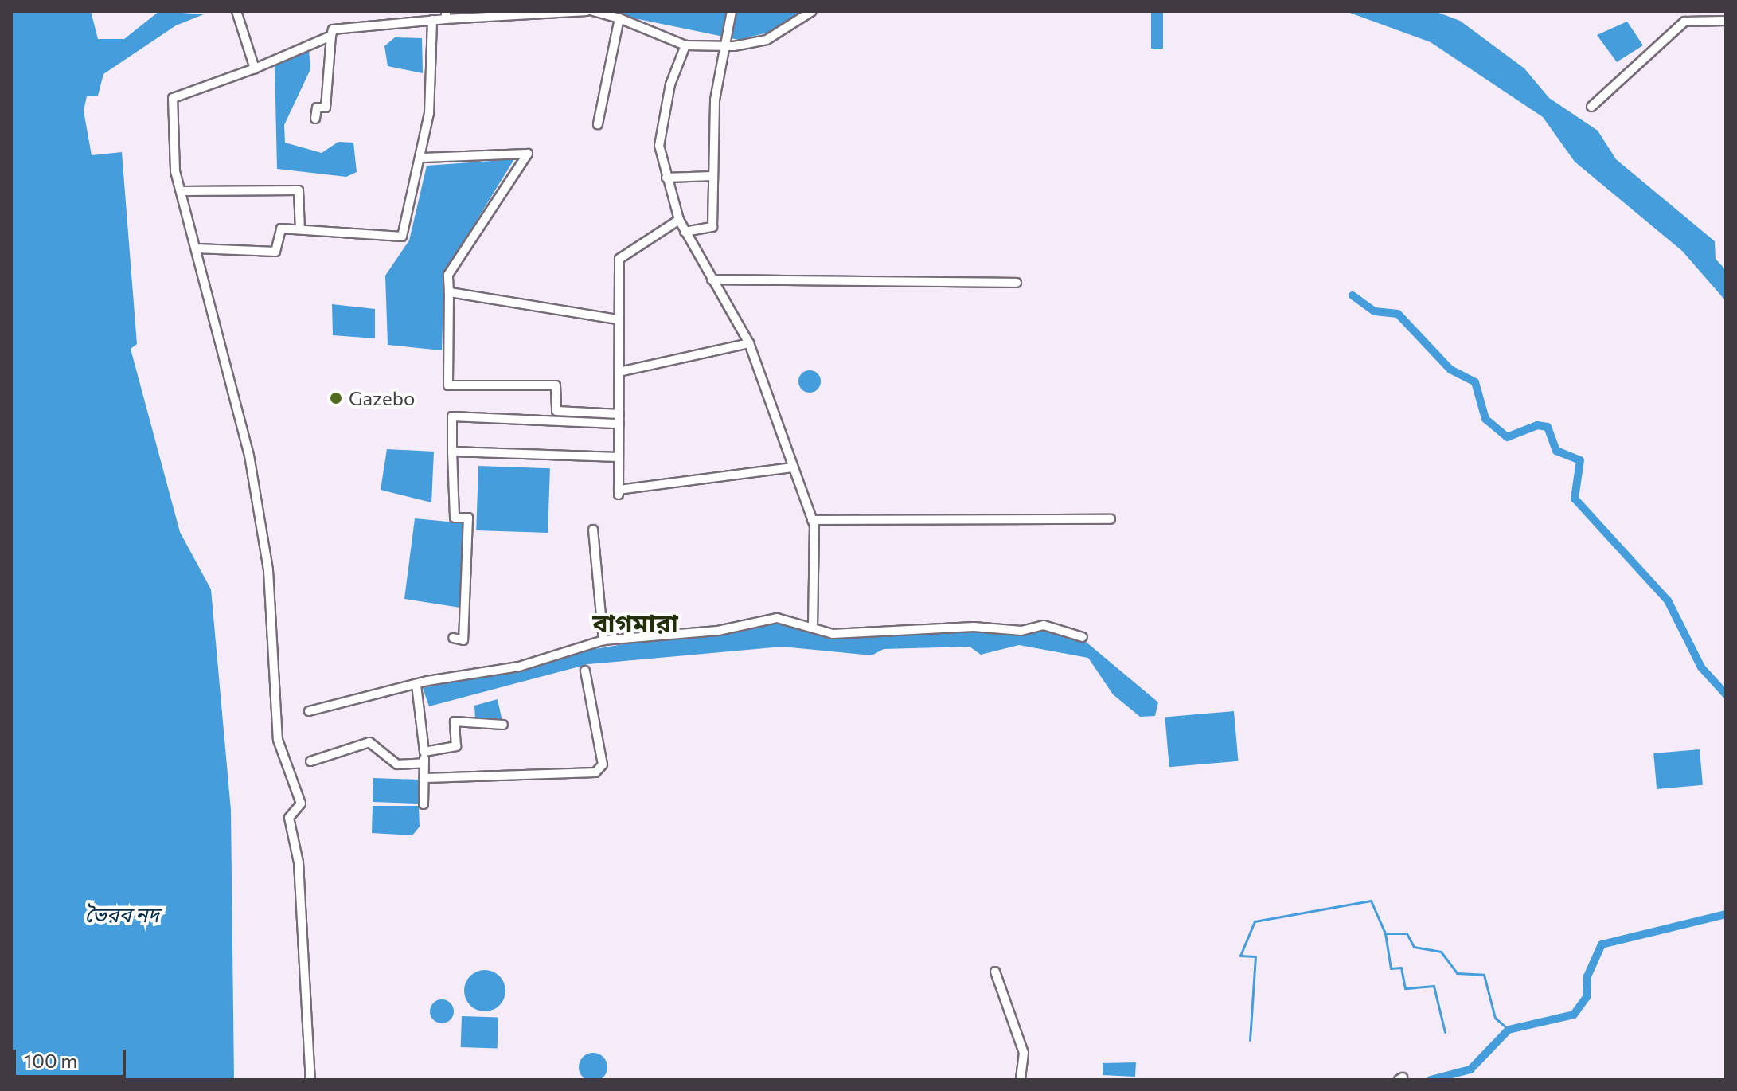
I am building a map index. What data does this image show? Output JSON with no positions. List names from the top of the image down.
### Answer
{
  "districts": ["বাগমারা"],
  "water": ["ভৈরব নদ"],
  "places": ["Gazebo"],
  "scale_bar": "100 m"
}
